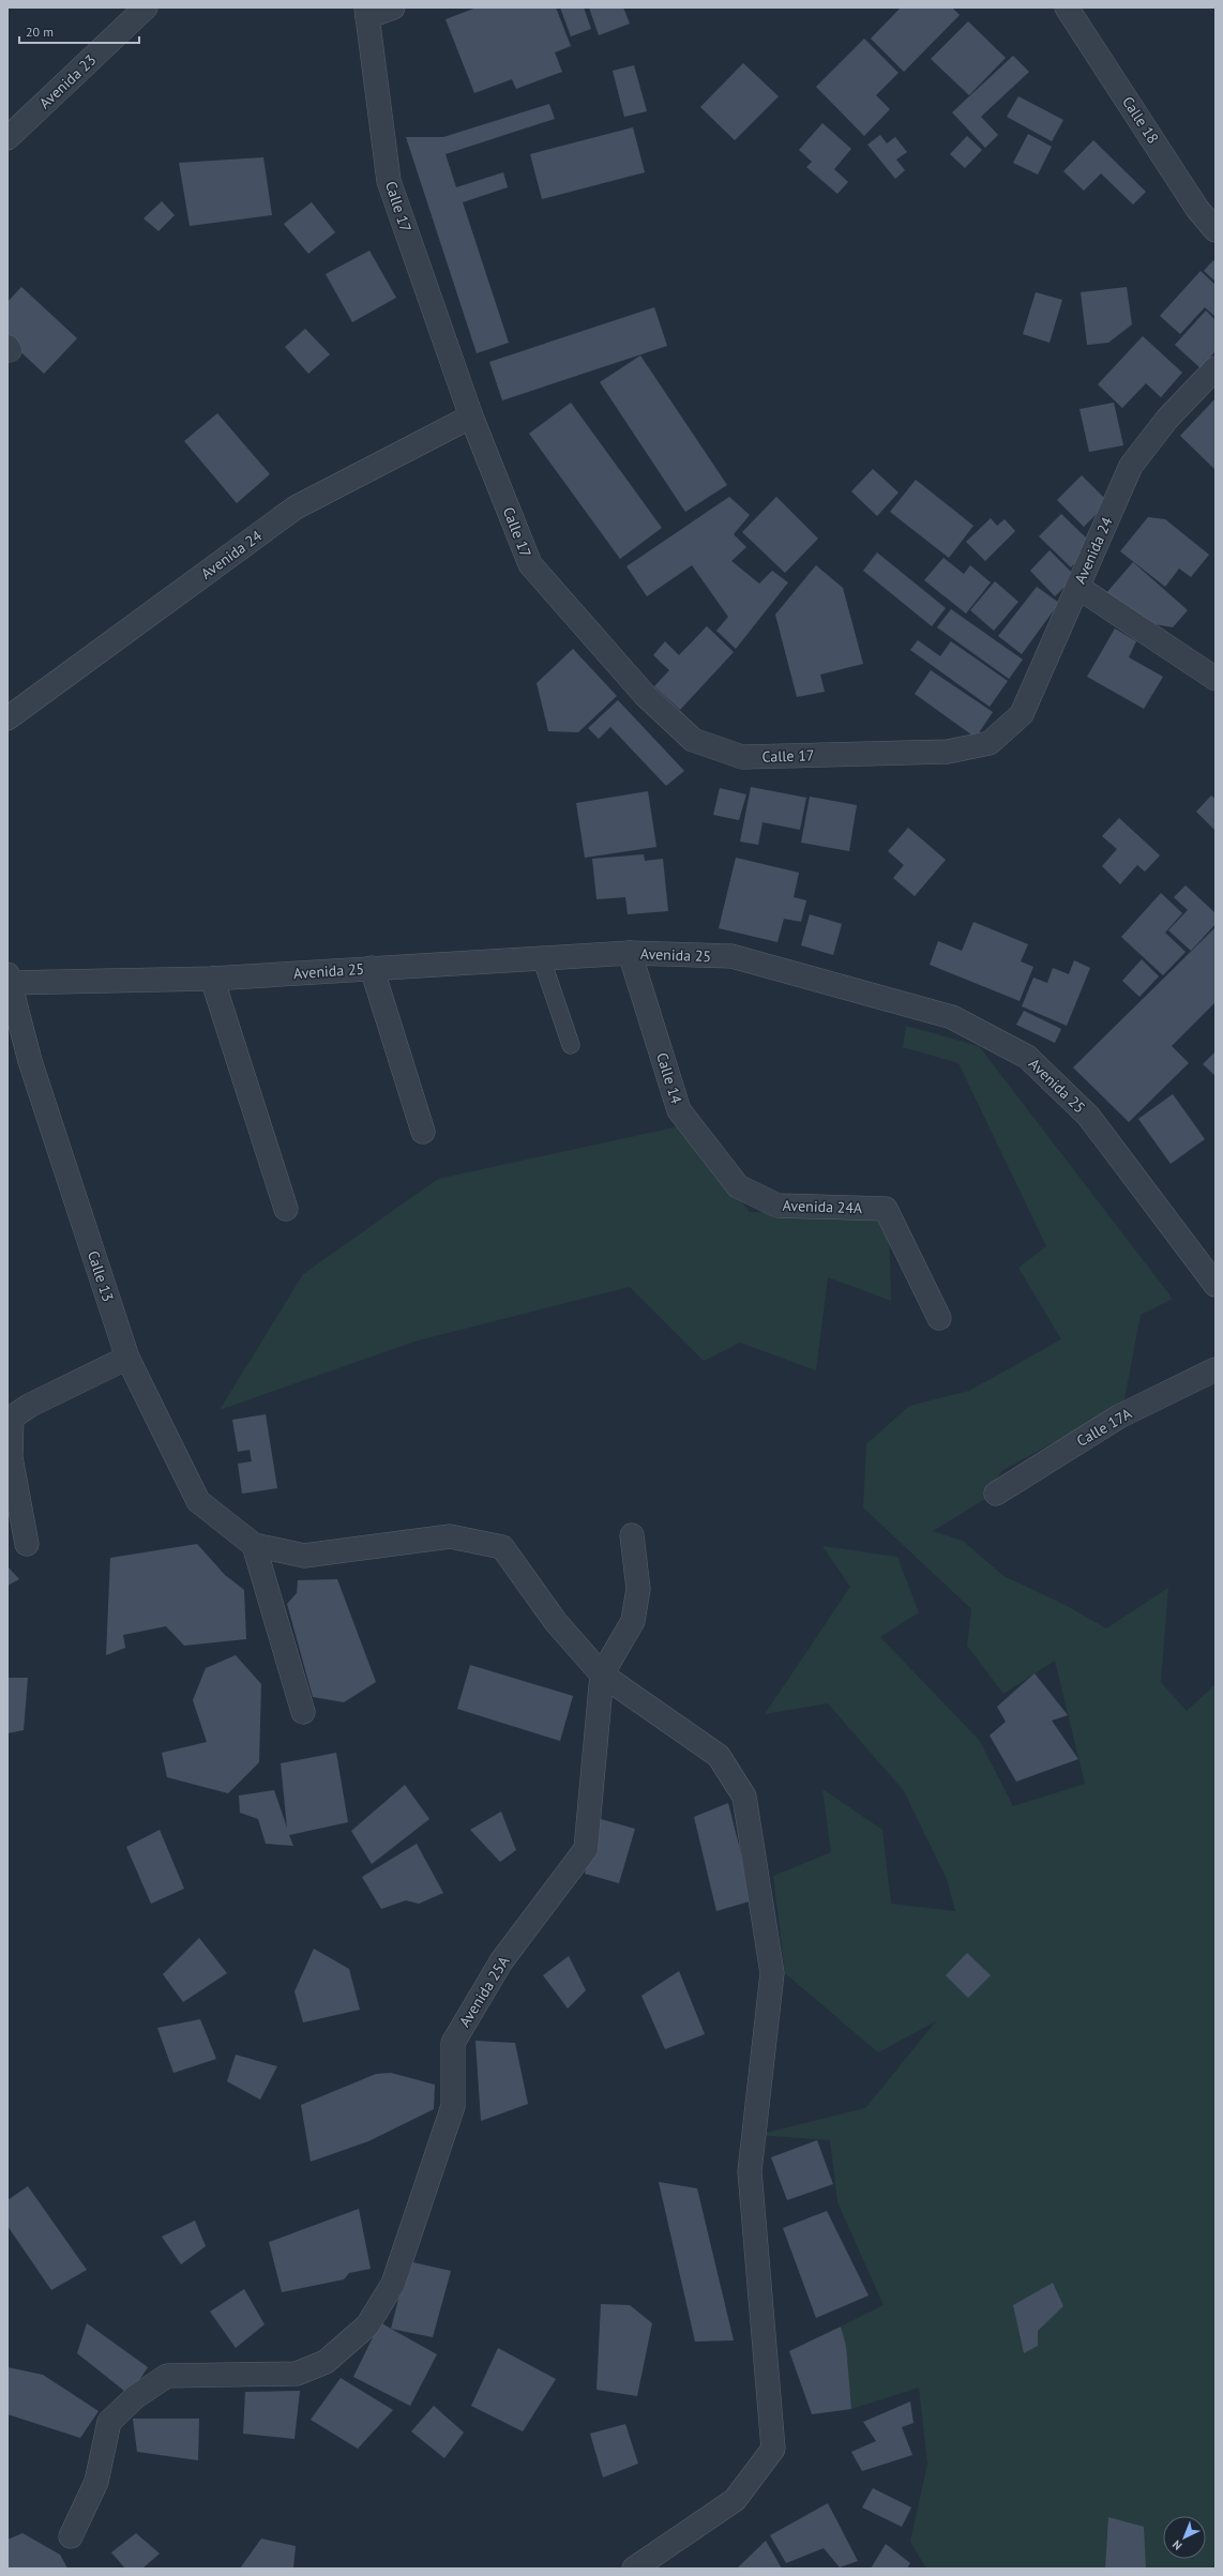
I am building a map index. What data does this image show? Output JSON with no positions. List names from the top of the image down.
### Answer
{
  "streets": {
    "street": [
      "Avenida 23",
      "Calle 18",
      "Calle 17",
      "Avenida 24",
      "Avenida 25",
      "Calle 14",
      "Avenida 24A",
      "Calle 13",
      "Calle 17A",
      "Avenida 25A"
    ]
  },
  "crossings": [
    ["Calle 17", "Avenida 24"],
    ["Avenida 25", "Calle 14"],
    ["Avenida 25", "Calle 13"],
    ["Calle 14", "Avenida 24A"]
  ],
  "scale_bar": "20 m",
  "north": "bottom left"
}
